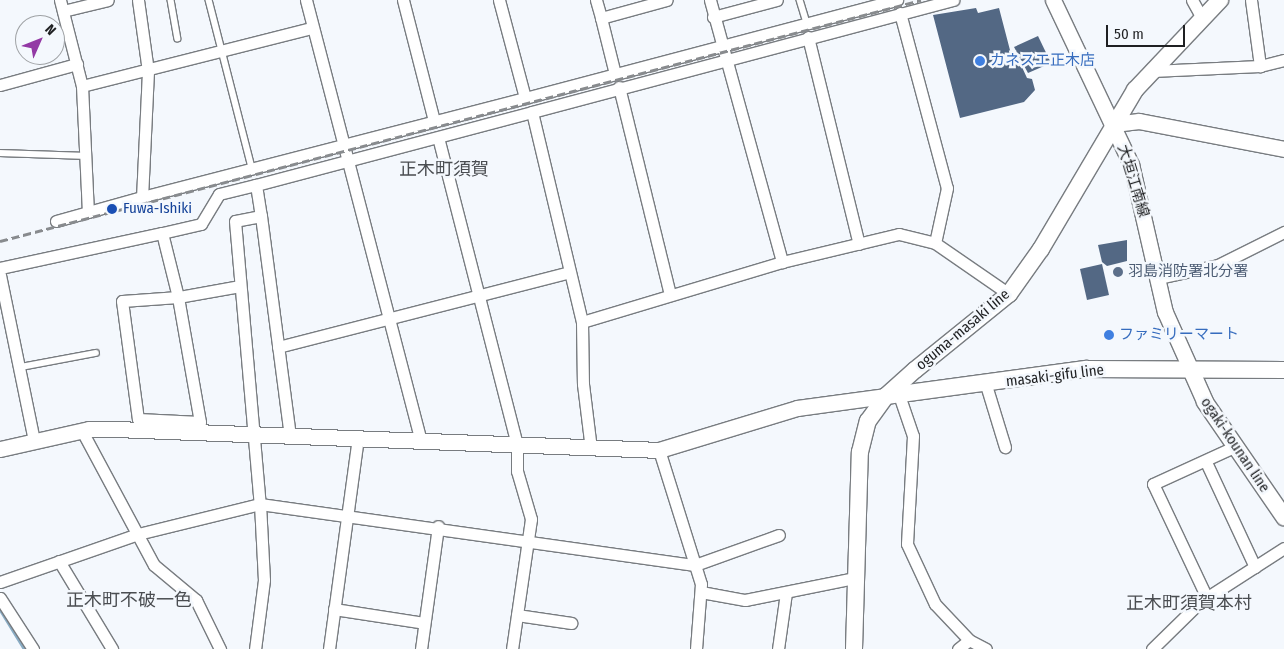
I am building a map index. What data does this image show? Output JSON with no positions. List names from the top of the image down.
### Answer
{
  "streets": {
    "main road": ["oguma-masaki line", "masaki-gifu line", "ogaki-kounan line"],
    "street": ["大垣江南線"]
  },
  "crossings": [
    ["大垣江南線", "oguma-masaki line"],
    ["大垣江南線", "masaki-gifu line"],
    ["大垣江南線", "ogaki-kounan line"],
    ["oguma-masaki line", "masaki-gifu line"],
    ["masaki-gifu line", "ogaki-kounan line"]
  ],
  "districts": ["正木町須賀", "正木町不破一色", "正木町須賀本村"],
  "places": [
    "カネスエ正木店",
    "Fuwa-Ishiki",
    "羽島消防署北分署",
    "ファミリーマート"
  ],
  "scale_bar": "50 m",
  "north": "top right"
}
